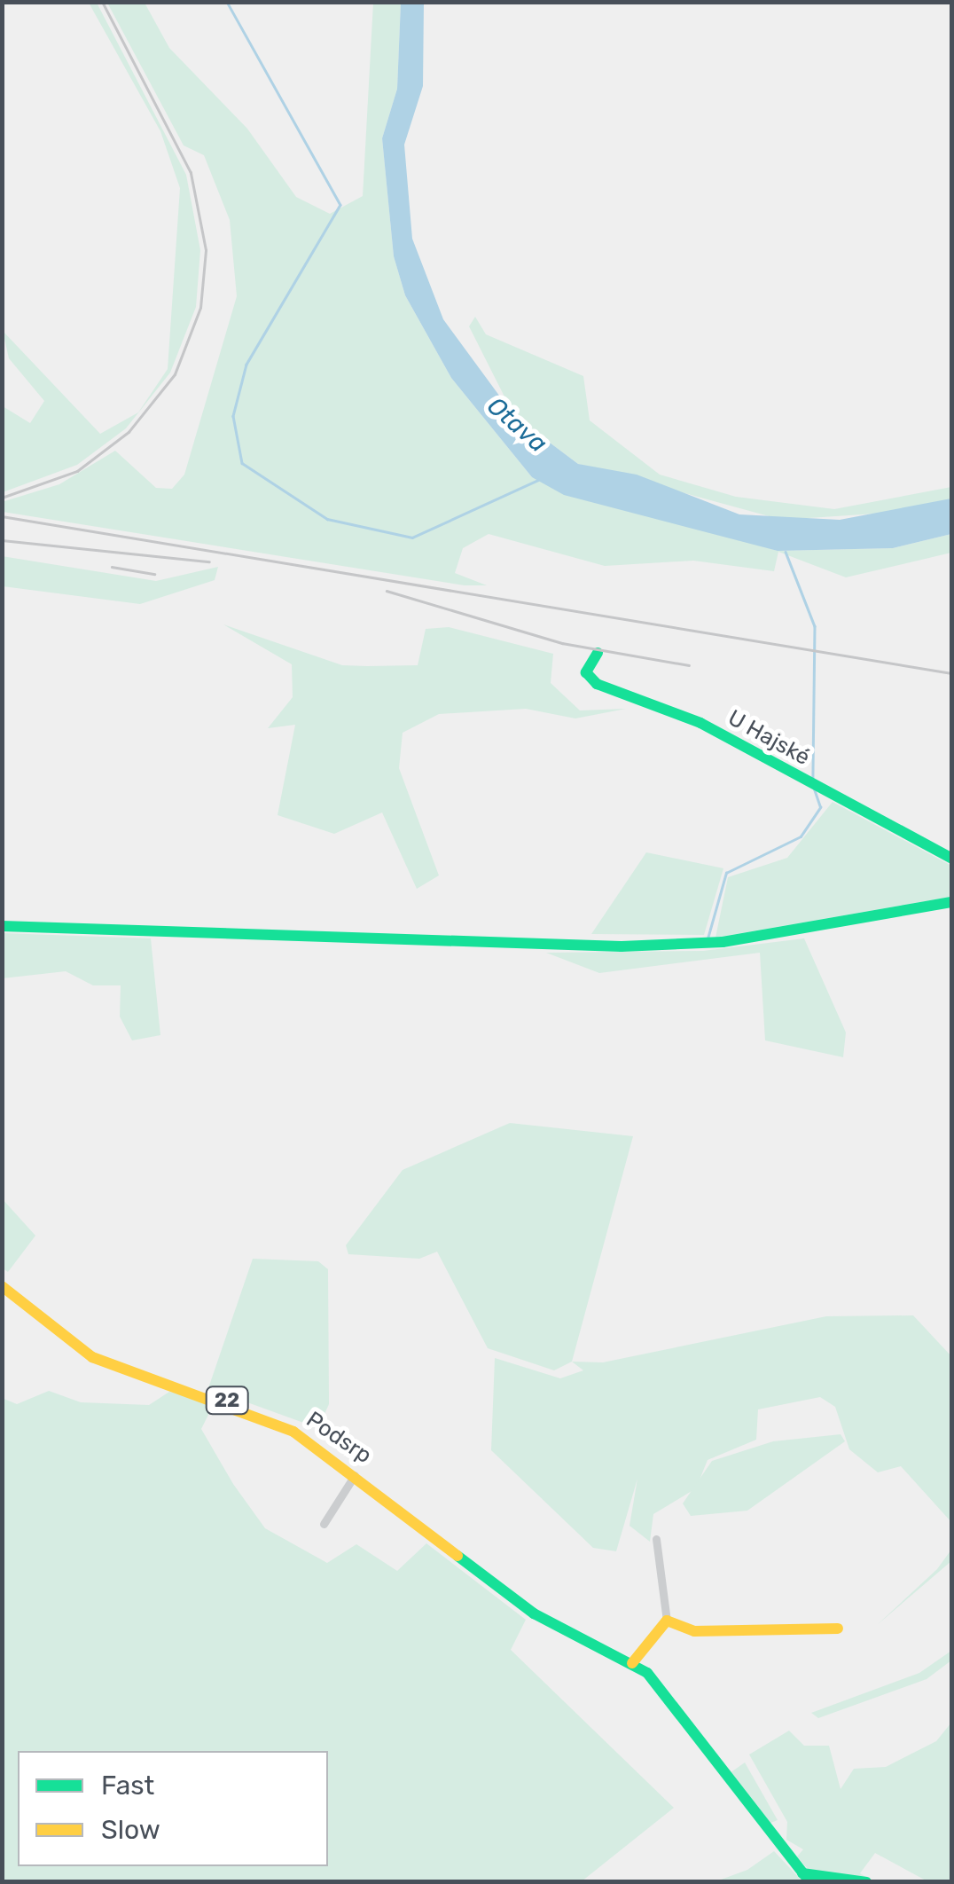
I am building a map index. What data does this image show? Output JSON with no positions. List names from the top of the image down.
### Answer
{
  "streets": {
    "street": ["U Hajské", "22", "Podsrp"]
  },
  "water": ["Otava"],
  "legend": ["Fast", "Slow"]
}
